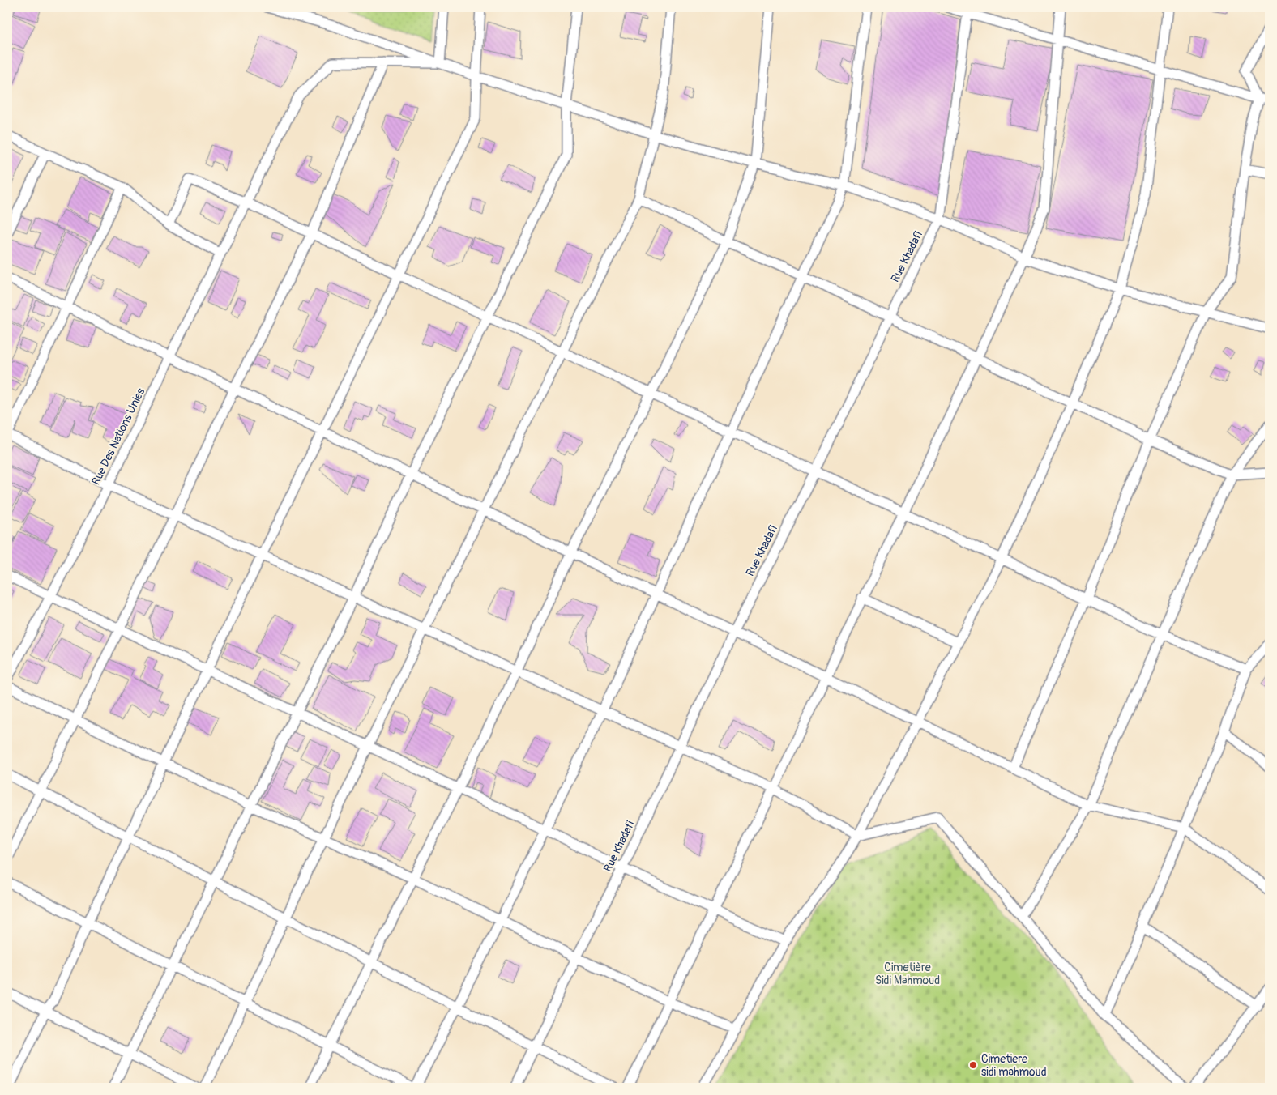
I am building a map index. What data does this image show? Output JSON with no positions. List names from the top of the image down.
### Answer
{
  "streets": {
    "street": ["Rue Khadafi", "Rue Des Nations Unies"]
  },
  "parks": ["Cimetière Sidi Mahmoud"],
  "places": ["Cimetiere sidi mahmoud"]
}
